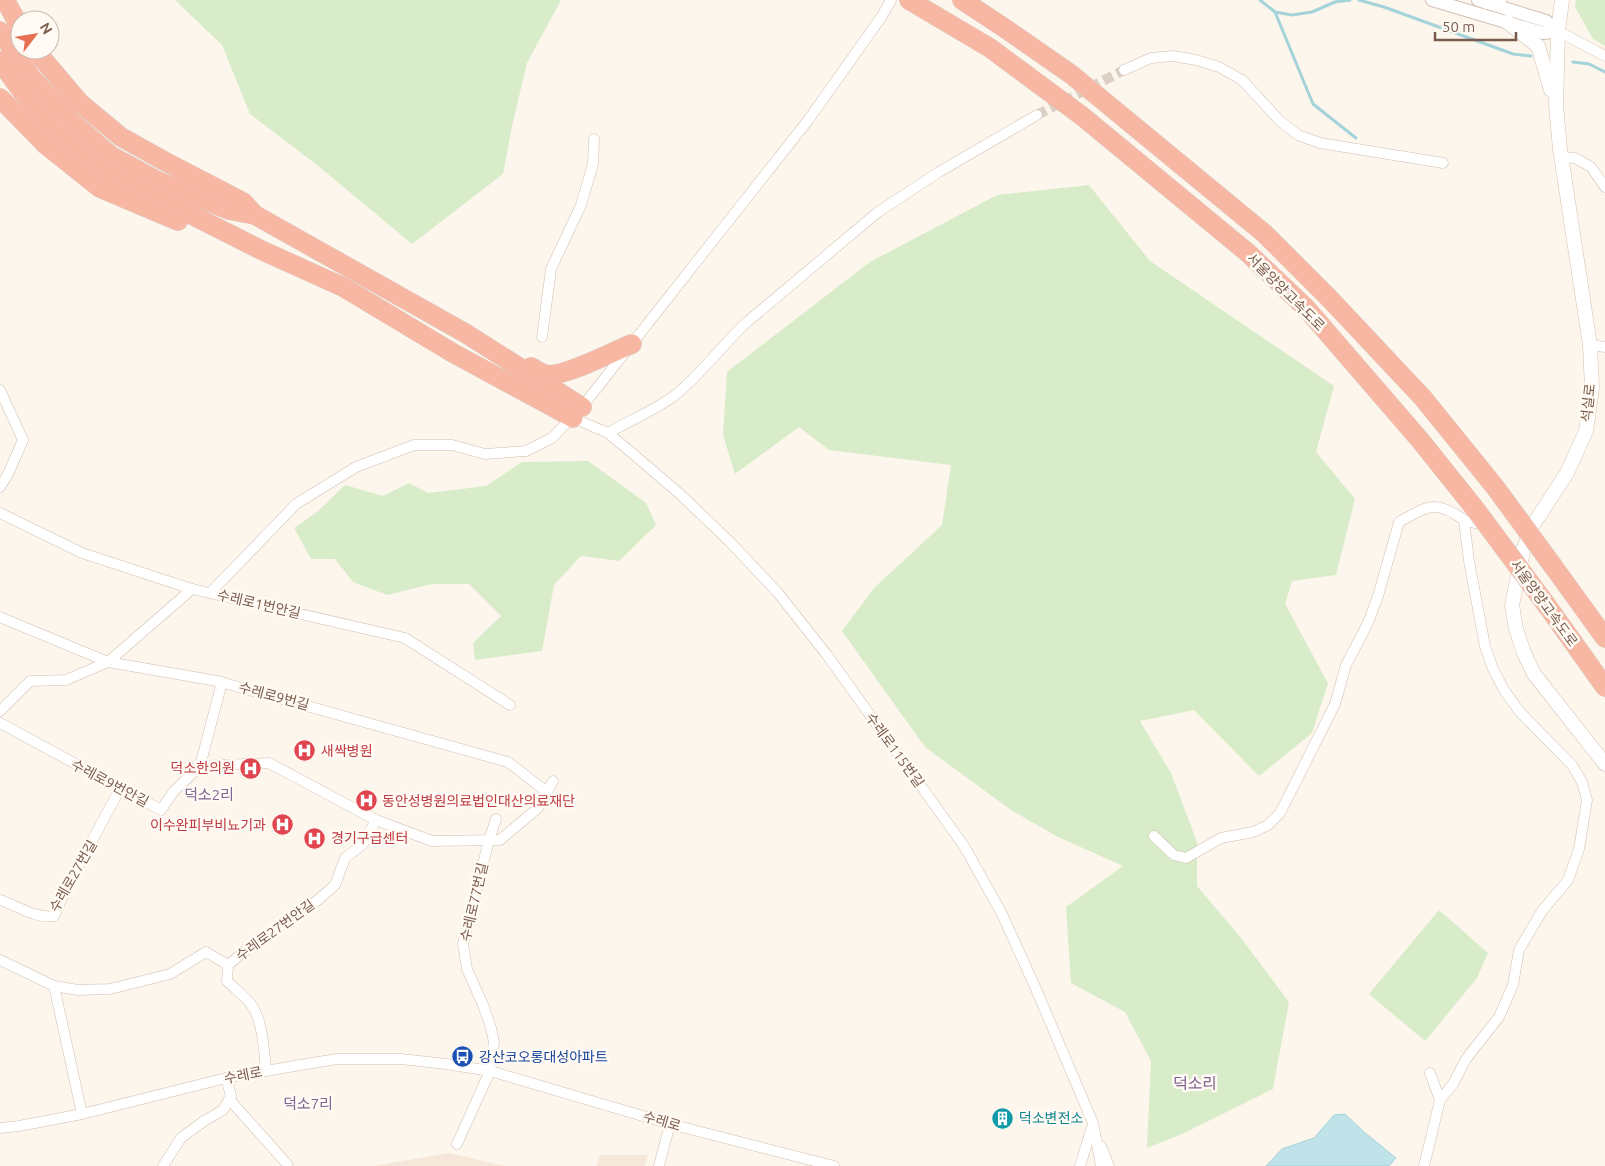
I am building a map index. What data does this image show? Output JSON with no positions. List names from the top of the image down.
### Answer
{
  "streets": {
    "highway": ["서울양양고속도로"],
    "main road": ["석실로"],
    "street": [
      "수레로1번안길",
      "수레로9번길",
      "수레로115번길",
      "수레로9번안길",
      "수레로27번길",
      "수레로77번길",
      "수레로27번안길",
      "수레로"
    ]
  },
  "crossings": [
    ["수레로9번안길", "수레로27번길"],
    ["수레로77번길", "수레로"]
  ],
  "districts": ["덕소2리", "덕소리", "덕소7리"],
  "places": {
    "hospital": [
      "새싹병원",
      "덕소한의원",
      "동안성병원의료법인대산의료재단",
      "이수완피부비뇨기과",
      "경기구급센터"
    ],
    "bus stop": ["강산코오롱대성아파트"],
    "building": ["덕소변전소"]
  },
  "scale_bar": "50 m",
  "north": "top right"
}
